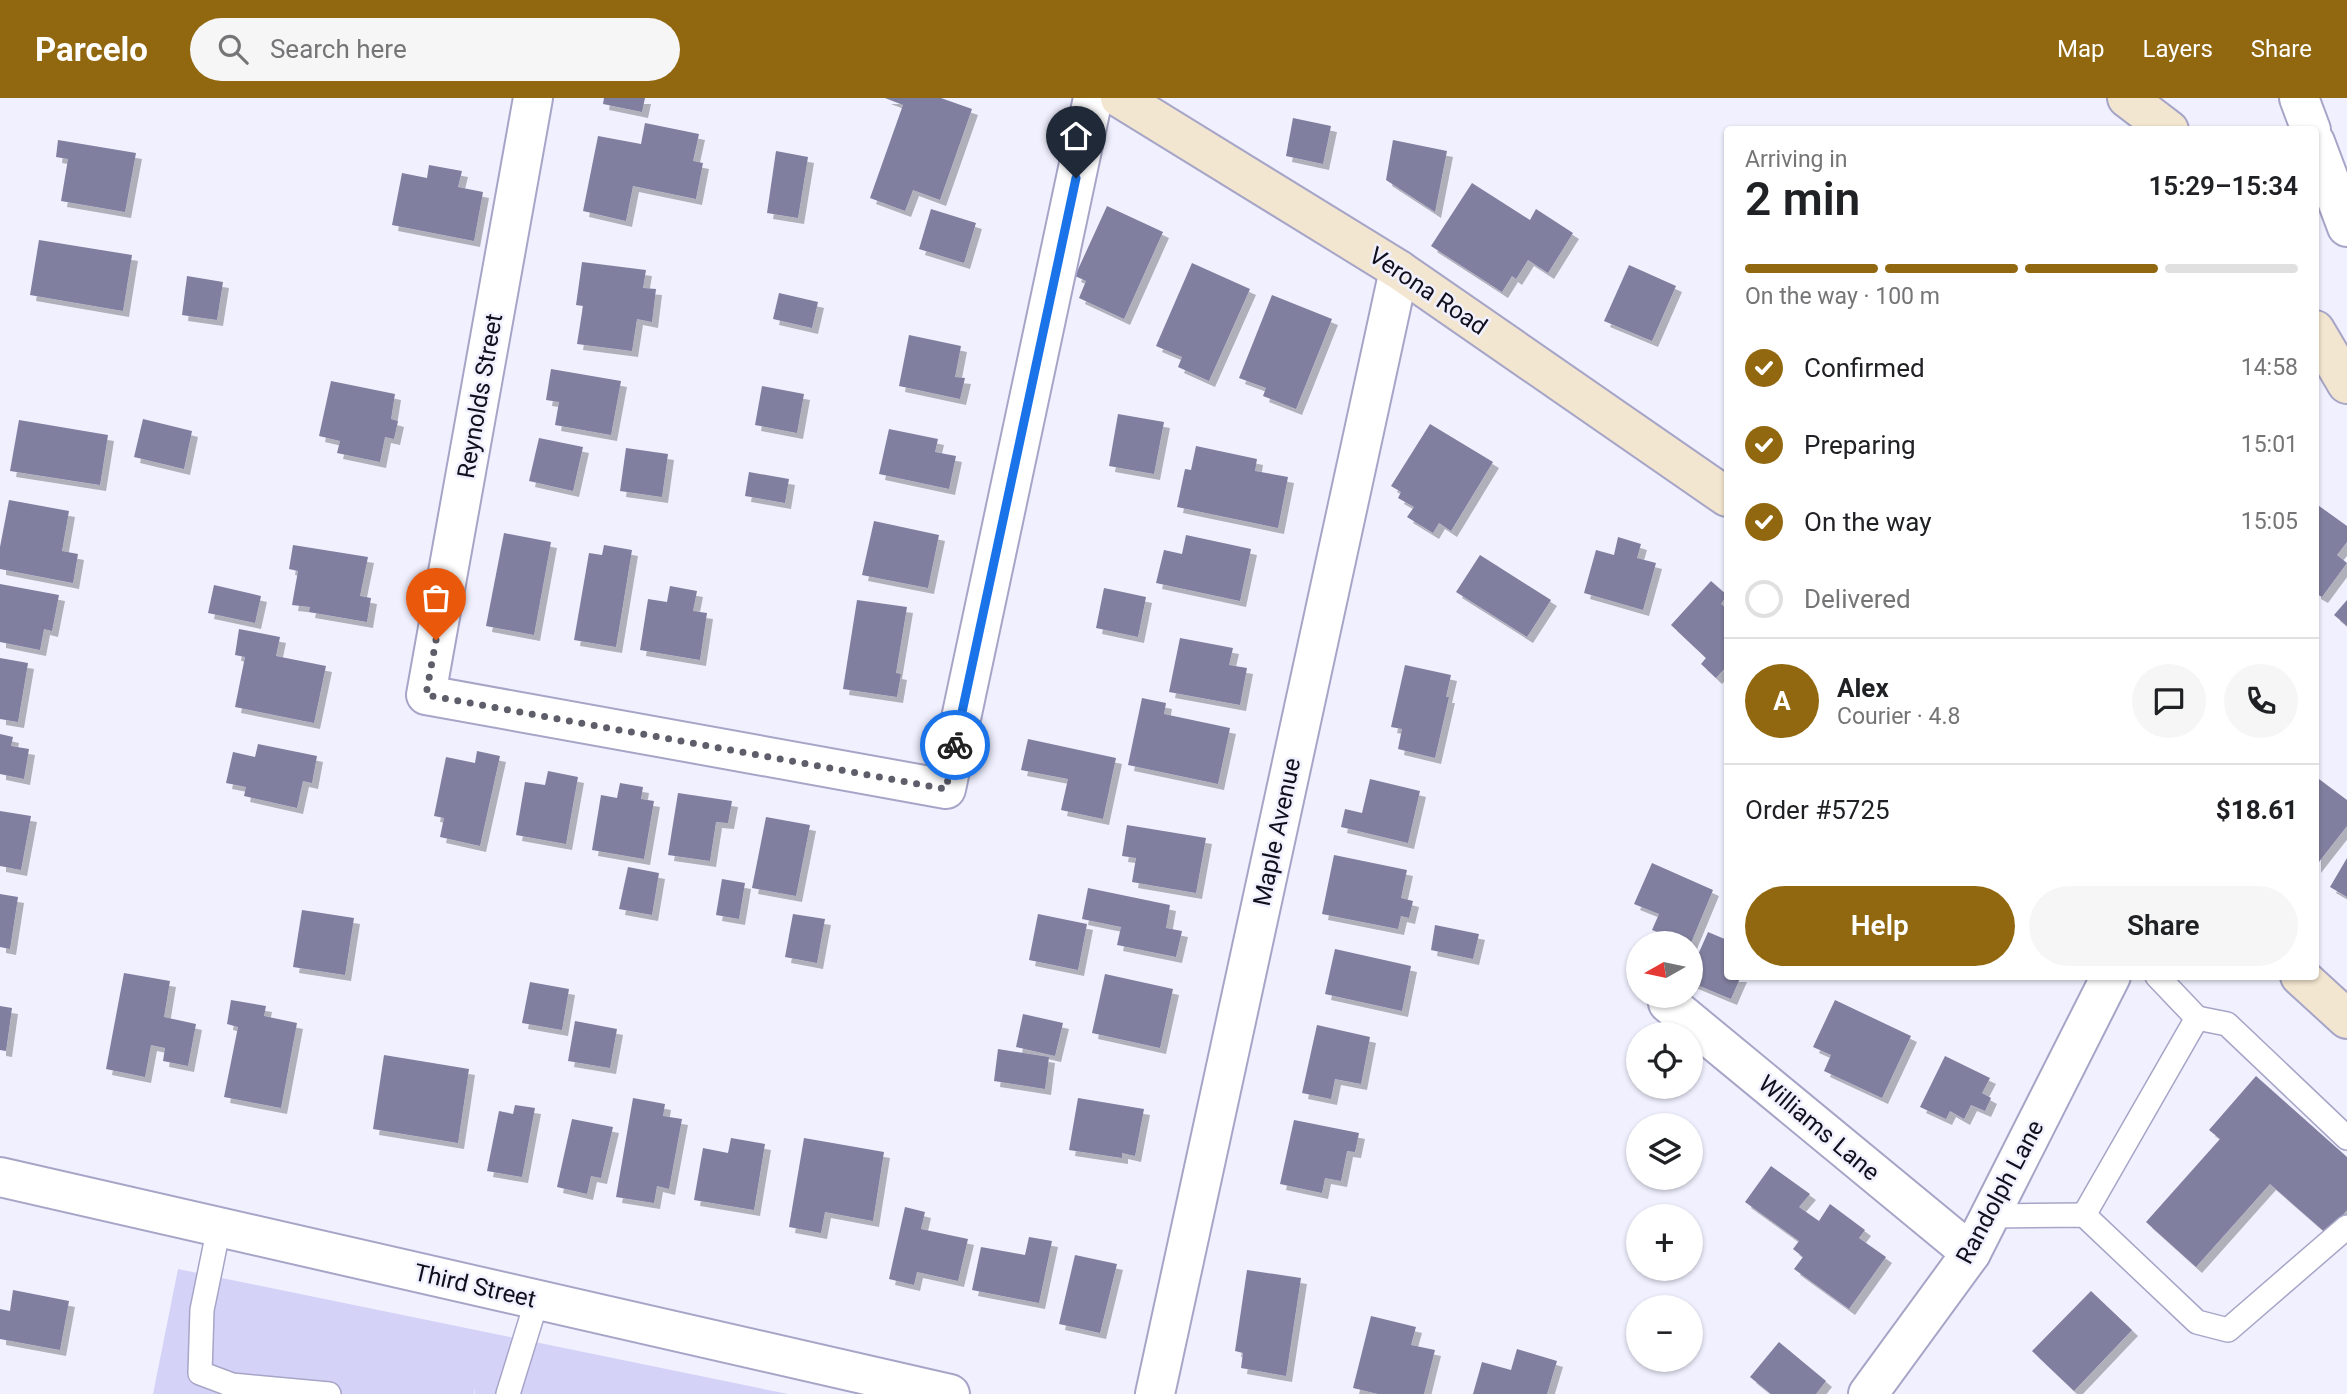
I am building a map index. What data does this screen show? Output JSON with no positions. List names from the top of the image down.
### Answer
{
  "streets": {
    "street": [
      "Verona Road",
      "Reynolds Street",
      "Maple Avenue",
      "Williams Lane",
      "Randolph Lane",
      "Third Street"
    ]
  },
  "crossings": [
    ["Verona Road", "Maple Avenue"],
    ["Williams Lane", "Randolph Lane"]
  ],
  "north": "left",
  "page": {
    "header": "Parcelo",
    "search": "Search here",
    "nav": ["Map", "Layers", "Share"],
    "heading": ["2 min", "Arriving in", "15:29–15:34"],
    "panel": [
      "Alex",
      "Courier · 4.8",
      "Order #5725",
      "$18.61"
    ],
    "bar": "On the way · 100 m",
    "list": [
      ["Confirmed", "14:58"],
      ["Preparing", "15:01"],
      ["On the way", "15:05"],
      "Delivered"
    ],
    "round": "A",
    "buttons": ["Help", "Share"],
    "map_buttons": ["+", "−"]
  }
}
